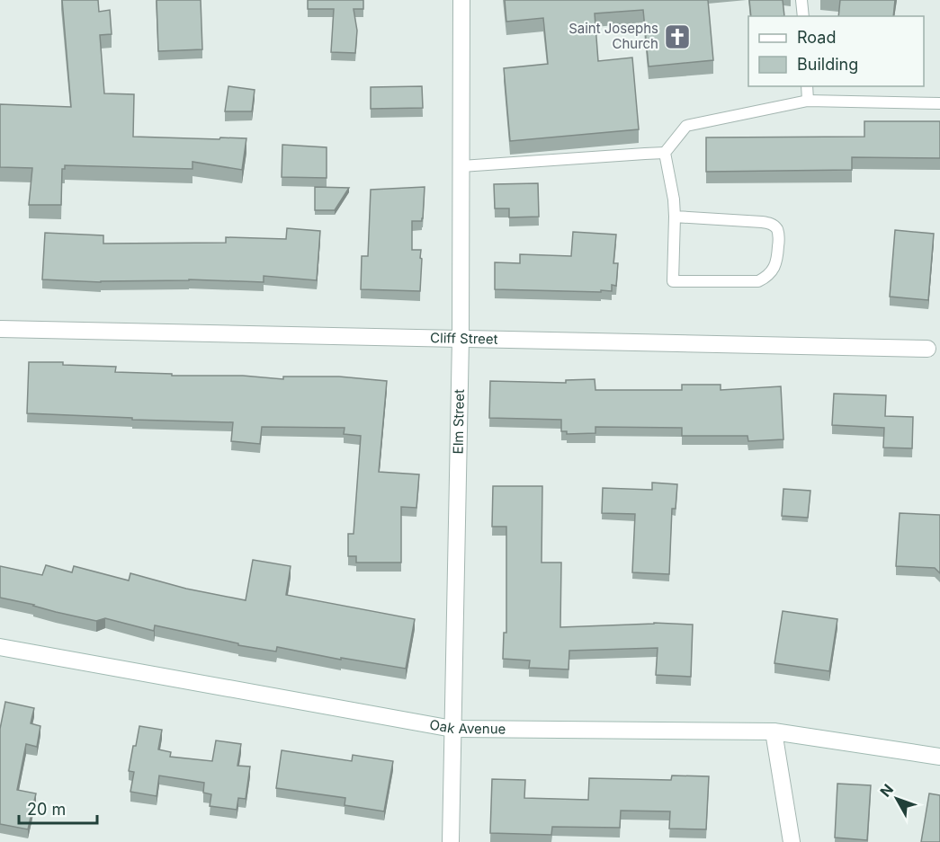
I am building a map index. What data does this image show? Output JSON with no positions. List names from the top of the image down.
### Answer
{
  "streets": {
    "street": ["Cliff Street", "Elm Street", "Oak Avenue"]
  },
  "crossings": [
    ["Cliff Street", "Elm Street"],
    ["Elm Street", "Oak Avenue"]
  ],
  "places": {
    "church": ["Saint Josephs Church"]
  },
  "legend": ["Road", "Building"],
  "scale_bar": "20 m",
  "north": "top left"
}
